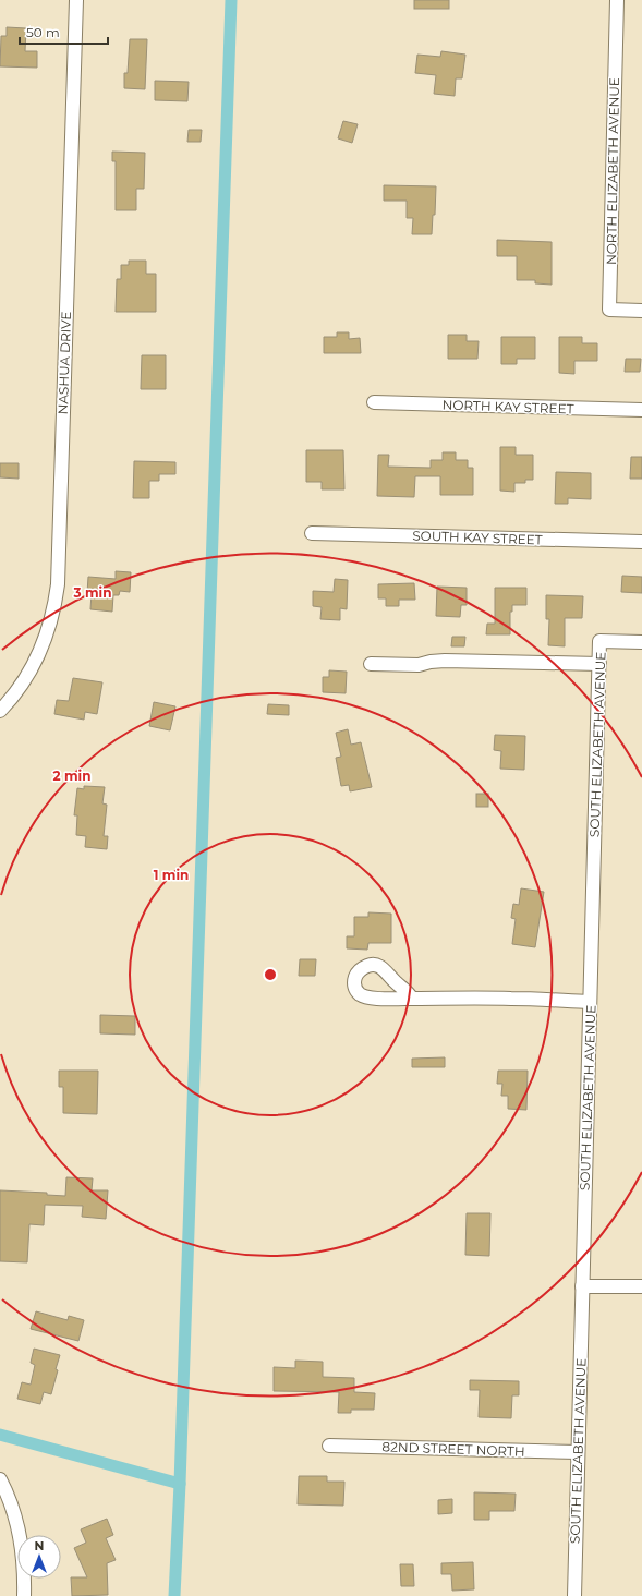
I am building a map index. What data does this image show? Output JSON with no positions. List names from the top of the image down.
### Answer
{
  "streets": {
    "street": [
      "NORTH ELIZABETH AVENUE",
      "NASHUA DRIVE",
      "NORTH KAY STREET",
      "SOUTH KAY STREET",
      "SOUTH ELIZABETH AVENUE",
      "82ND STREET NORTH"
    ]
  },
  "crossings": [
    ["SOUTH ELIZABETH AVENUE", "82ND STREET NORTH"]
  ],
  "scale_bar": "50 m",
  "north": "top",
  "rings": ["3 min", "2 min", "1 min"]
}
